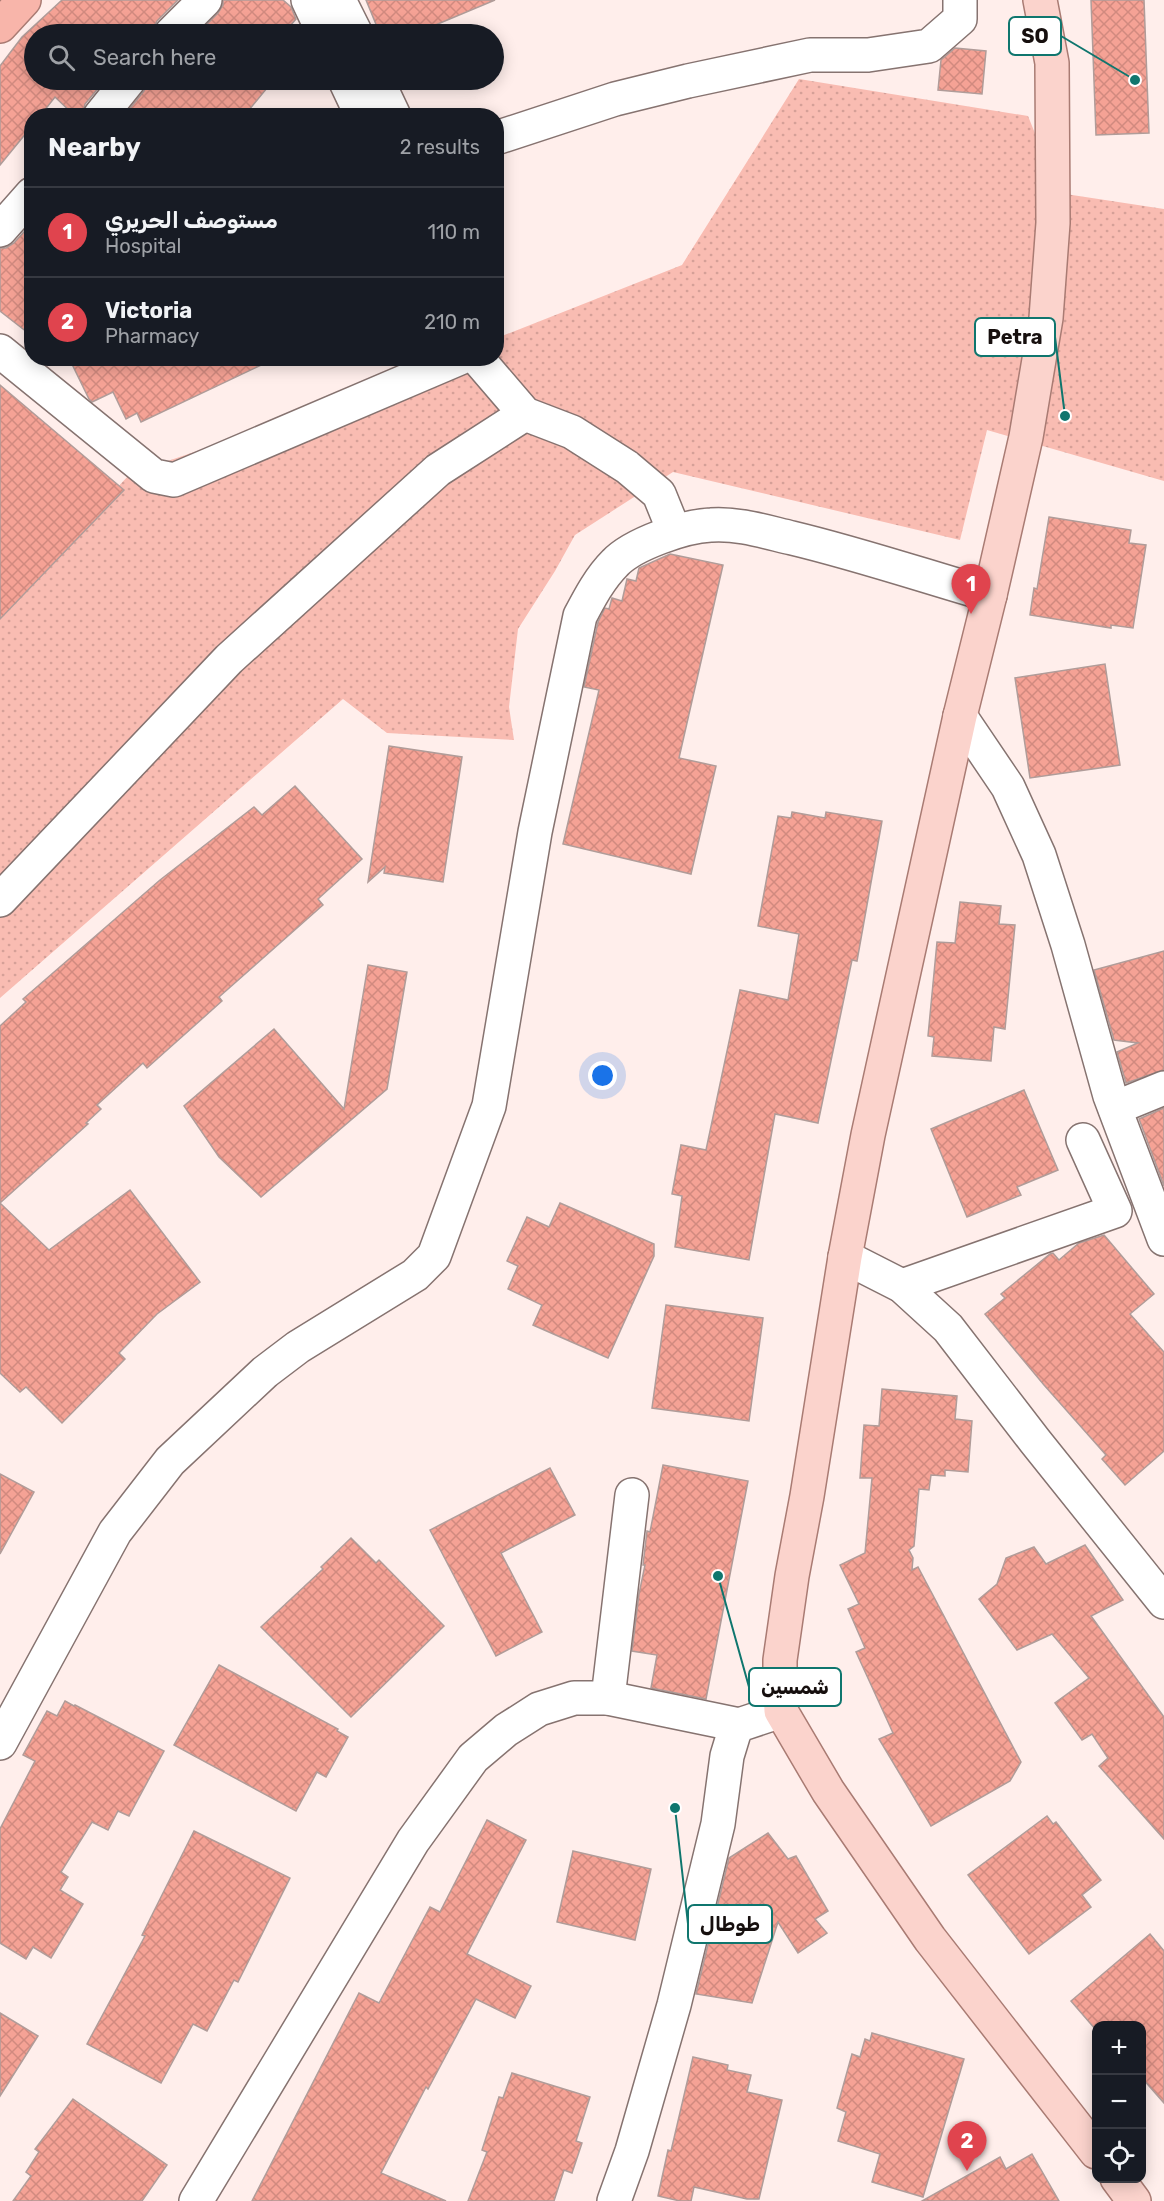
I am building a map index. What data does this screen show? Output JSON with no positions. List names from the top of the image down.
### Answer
{
  "places": [
    "SO",
    "Petra",
    "شمسين",
    "طوطال"
  ],
  "page": {
    "search": "Search here",
    "heading": ["Nearby", "2 results"],
    "list": [
      {
        "mark": "1",
        "name": "مستوصف الحريري",
        "note": "Hospital",
        "value": "110 m"
      },
      {
        "mark": "2",
        "name": "Victoria",
        "note": "Pharmacy",
        "value": "210 m"
      }
    ],
    "pins": ["1", "2"],
    "map_buttons": ["+", "−"]
  }
}
